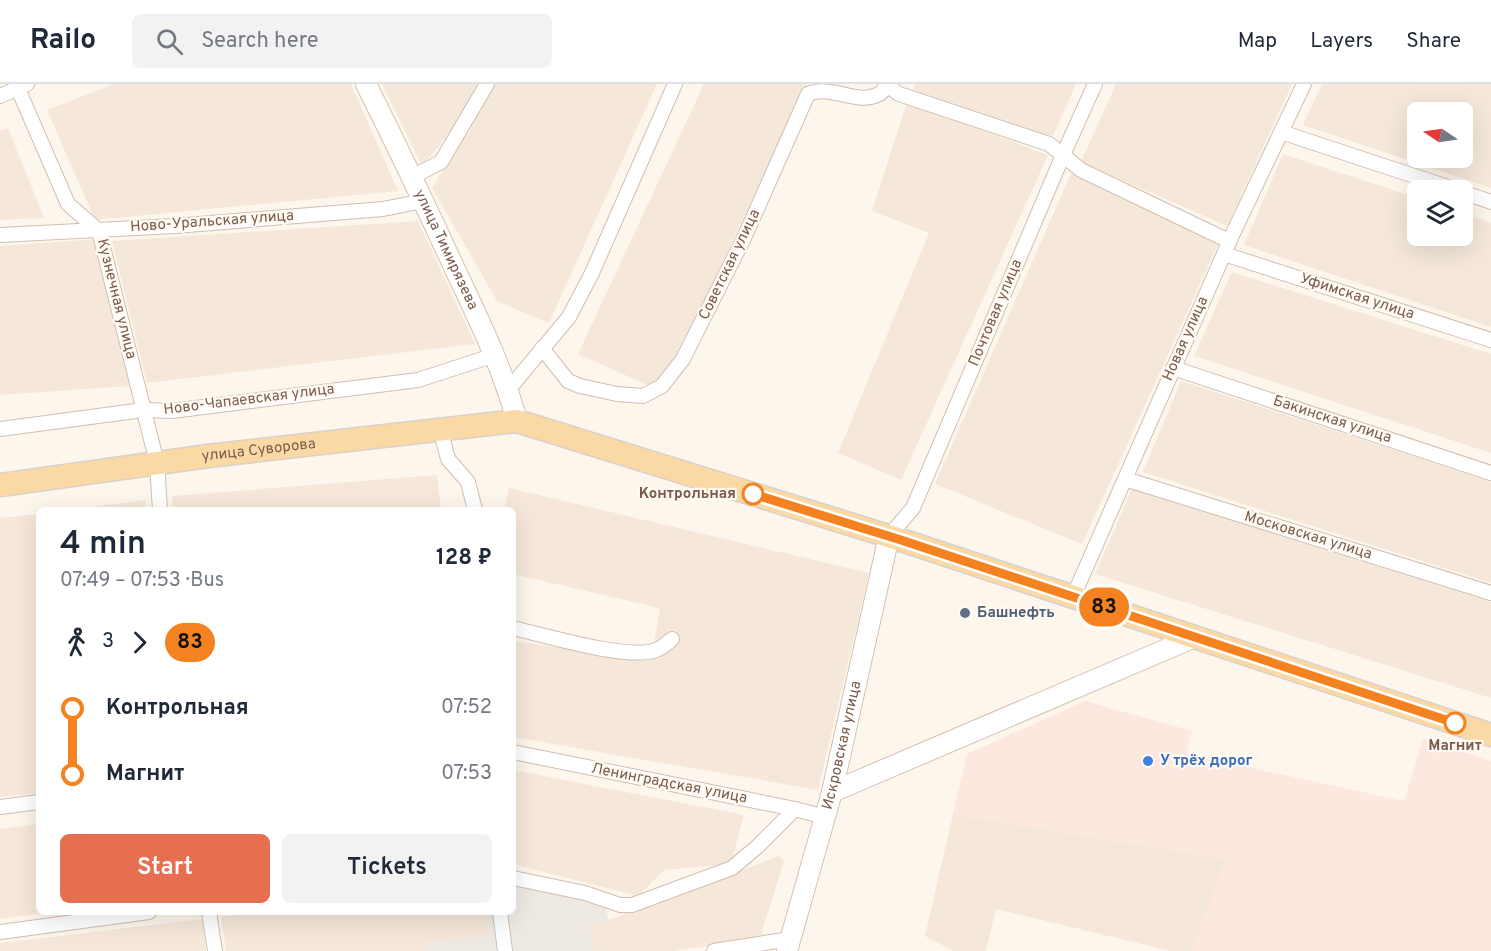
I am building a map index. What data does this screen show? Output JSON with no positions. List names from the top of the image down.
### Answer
{
  "streets": {
    "main road": ["улица Тимирязева", "улица Суворова", "Искровская улица"],
    "street": [
      "Ново-Уральская улица",
      "Советская улица",
      "Уфимская улица",
      "Кузнечная улица",
      "Почтовая улица",
      "Новая улица",
      "Ново-Чапаевская улица",
      "Бакинская улица",
      "Московская улица",
      "Ленинградская улица"
    ]
  },
  "crossings": [
    ["Ново-Уральская улица", "улица Тимирязева"],
    ["Ново-Уральская улица", "Кузнечная улица"],
    ["улица Тимирязева", "Ново-Чапаевская улица"],
    ["улица Тимирязева", "улица Суворова"],
    ["Советская улица", "Уфимская улица"],
    ["Уфимская улица", "Почтовая улица"],
    ["Уфимская улица", "Новая улица"],
    ["Кузнечная улица", "Ново-Чапаевская улица"],
    ["Кузнечная улица", "улица Суворова"],
    ["Почтовая улица", "Искровская улица"],
    ["Новая улица", "Бакинская улица"],
    ["Новая улица", "Московская улица"],
    ["Искровская улица", "Ленинградская улица"]
  ],
  "places": [
    "Контрольная",
    "Башнефть",
    "Магнит",
    "У трёх дорог"
  ],
  "lines": ["bus line 83"],
  "north": "left",
  "page": {
    "header": "Railo",
    "search": "Search here",
    "nav": ["Map", "Layers", "Share"],
    "on_map": "83",
    "heading": ["4 min", "07:49 – 07:53 · Bus", "128 ₽"],
    "legs": ["3", "83"],
    "list": [
      {
        "name": "Контрольная",
        "value": "07:52"
      },
      {
        "name": "Магнит",
        "value": "07:53"
      }
    ],
    "buttons": ["Start", "Tickets"]
  }
}
